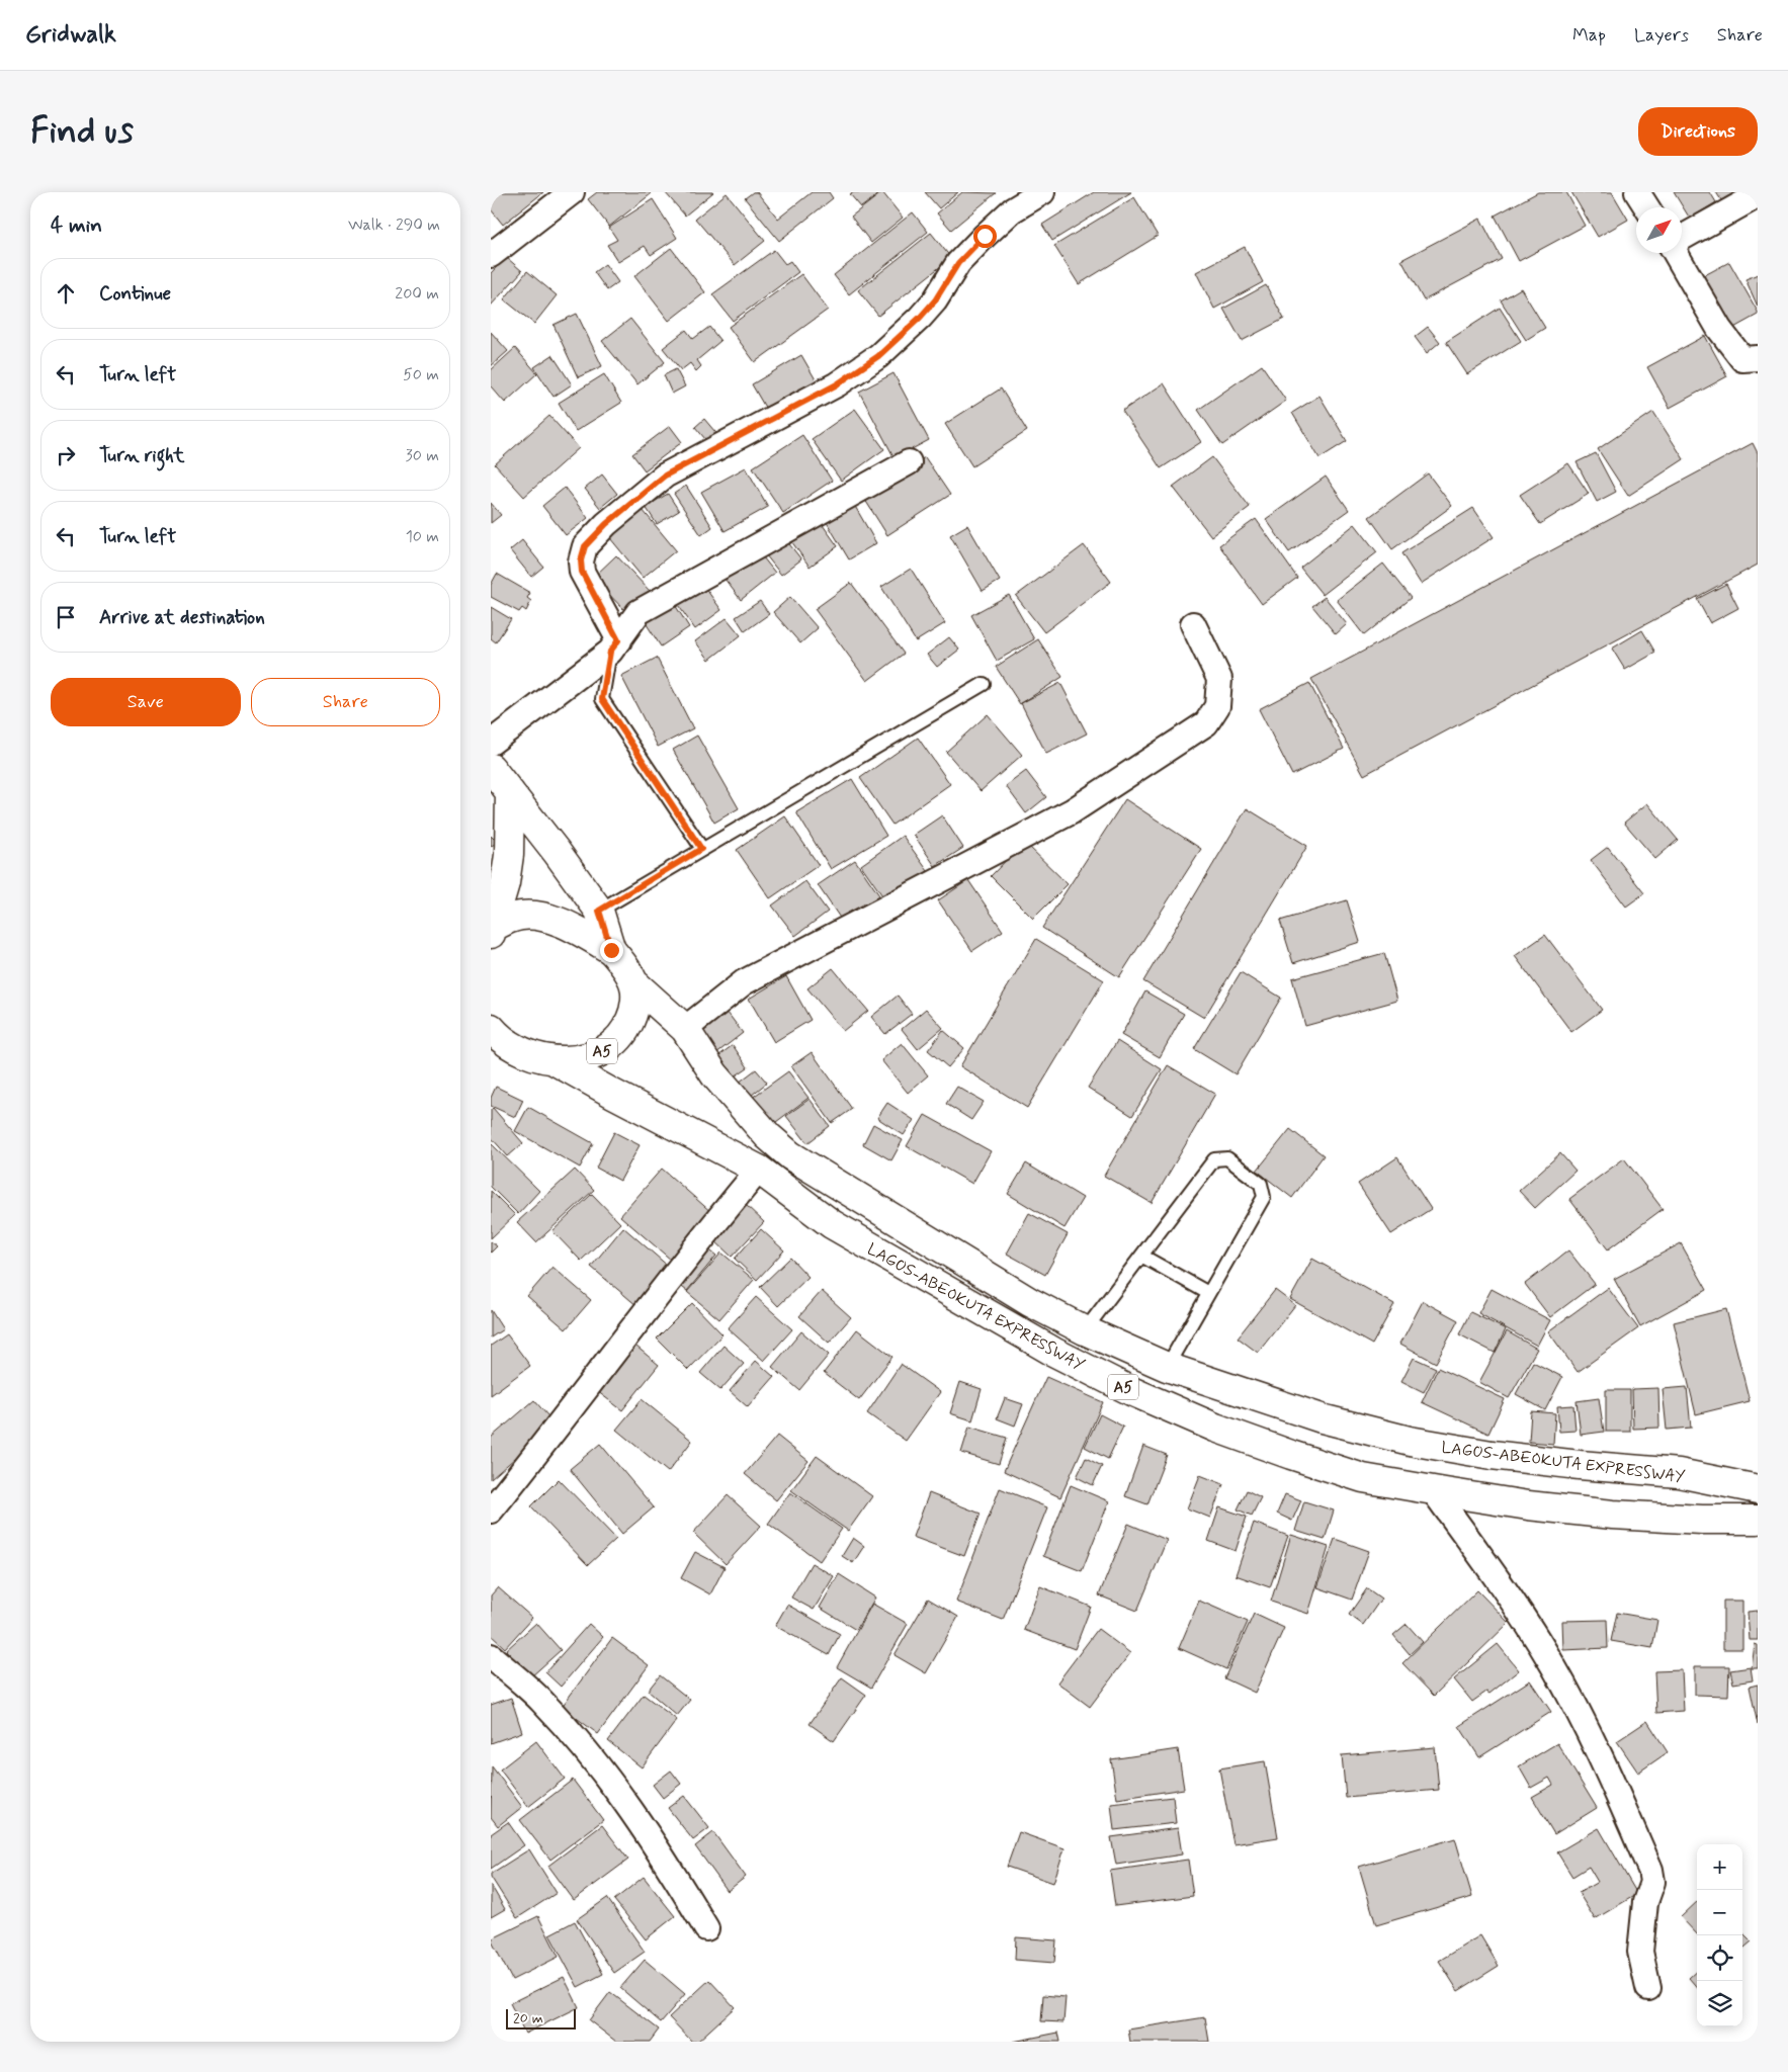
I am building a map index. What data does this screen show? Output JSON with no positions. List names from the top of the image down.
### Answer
{
  "streets": {
    "main road": ["A5", "LAGOS-ABEOKUTA EXPRESSWAY"]
  },
  "crossings": [
    ["A5", "LAGOS-ABEOKUTA EXPRESSWAY"]
  ],
  "scale_bar": "20 m",
  "north": "top right",
  "page": {
    "header": "Gridwalk",
    "nav": ["Map", "Layers", "Share"],
    "buttons": [
      "Directions",
      ["Save", "Share"]
    ],
    "title": "Find us",
    "heading": ["4 min", "Walk · 290 m"],
    "list": [
      ["Continue", "200 m"],
      ["Turn left", "50 m"],
      ["Turn right", "30 m"],
      ["Turn left", "10 m"],
      "Arrive at destination"
    ],
    "map_buttons": ["+", "−"],
    "scale": "20 m"
  }
}
